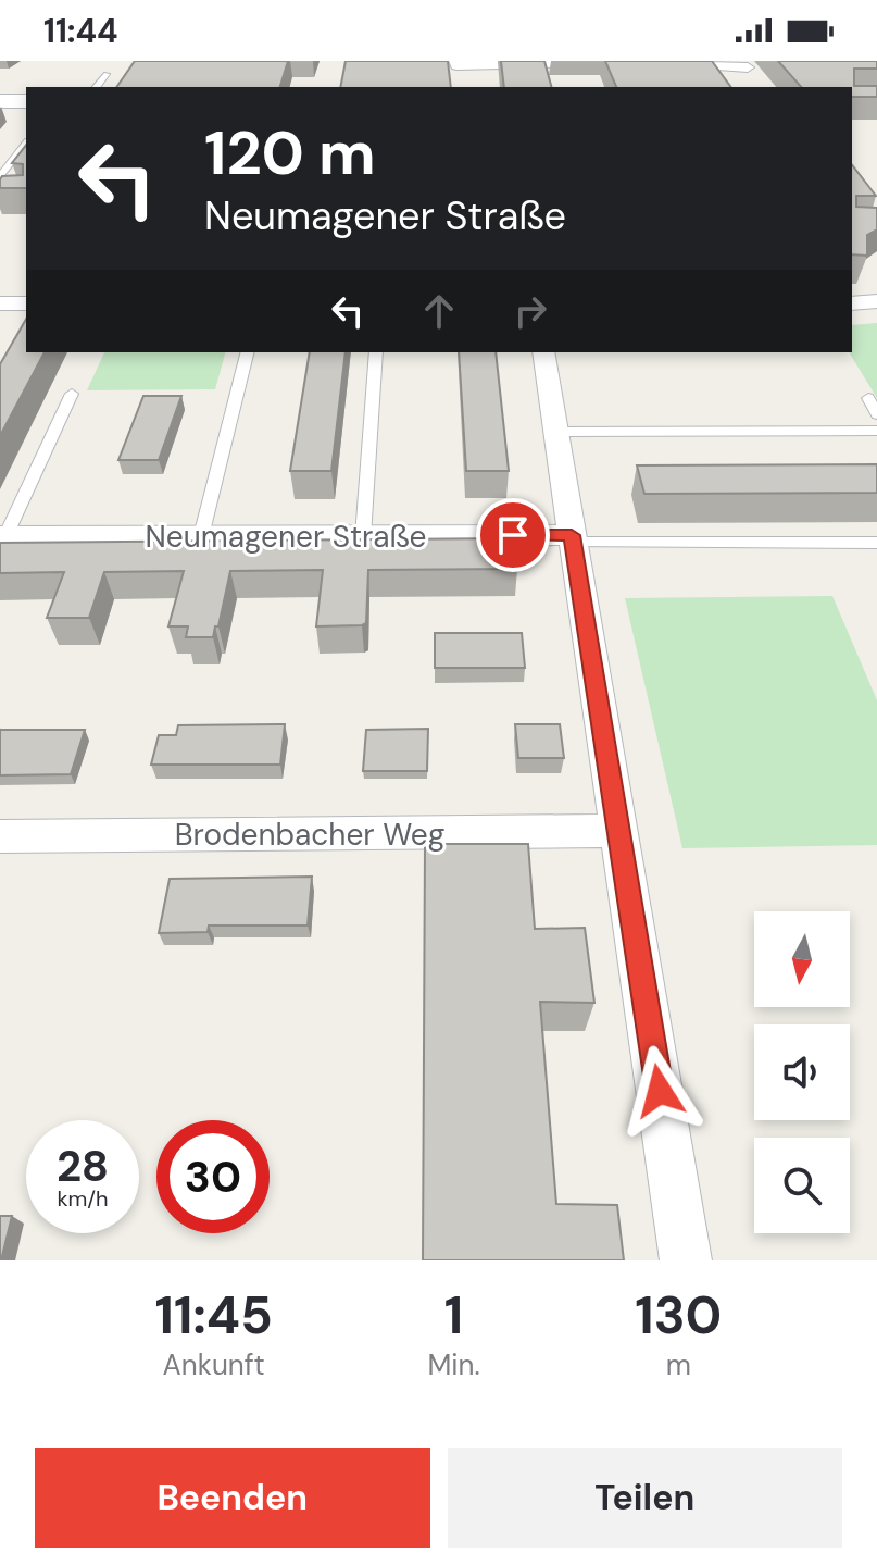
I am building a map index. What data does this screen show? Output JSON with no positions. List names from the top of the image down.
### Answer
{
  "streets": {
    "street": ["Neumagener Straße", "Brodenbacher Weg"]
  },
  "north": "bottom",
  "page": {
    "status": "11:44",
    "turn": ["120 m", "Neumagener Straße"],
    "speed": "28 km/h",
    "limit": "30",
    "eta": [
      "11:45",
      "Ankunft",
      "1",
      "Min.",
      "130",
      "m"
    ],
    "buttons": ["Beenden", "Teilen"]
  }
}
